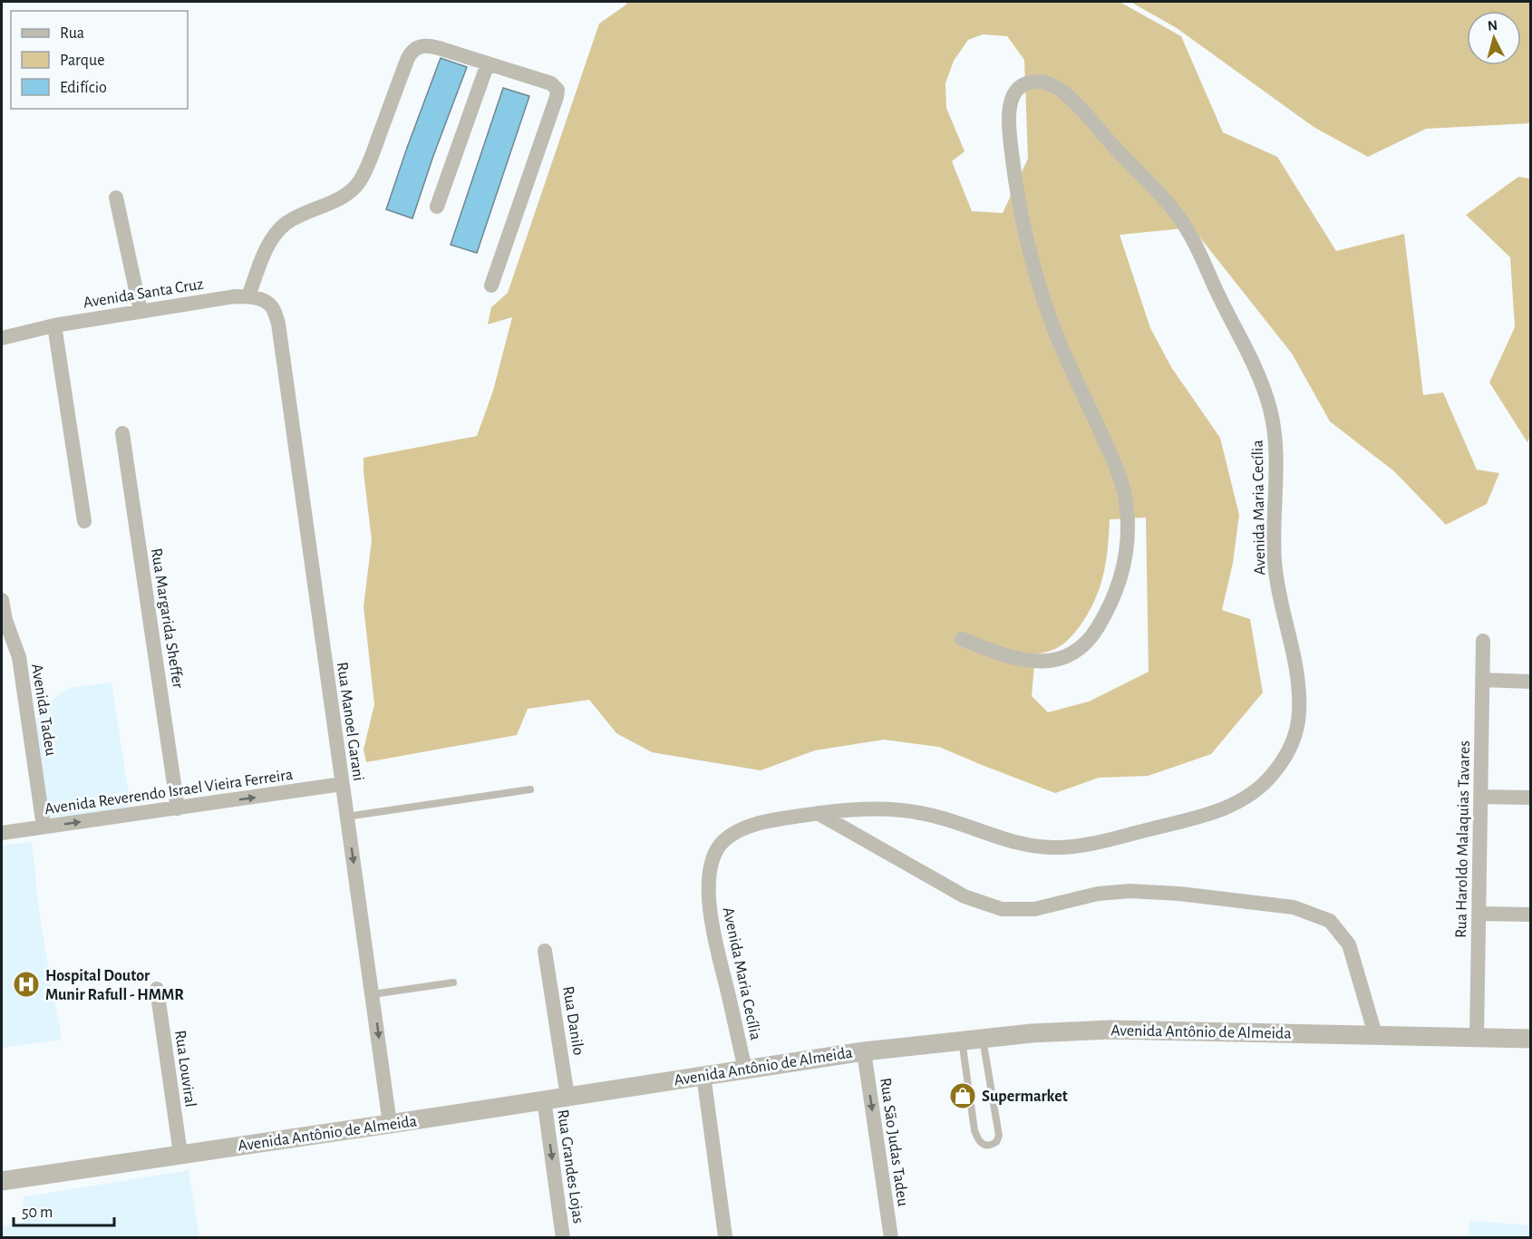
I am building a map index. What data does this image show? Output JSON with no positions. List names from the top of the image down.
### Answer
{
  "streets": {
    "street": [
      "Avenida Santa Cruz",
      "Avenida Maria Cecília",
      "Rua Margarida Sheffer",
      "Avenida Tadeu",
      "Rua Manoel Garani",
      "Avenida Reverendo Israel Vieira Ferreira",
      "Rua Haroldo Malaquias Tavares",
      "Rua Danilo",
      "Avenida Antônio de Almeida",
      "Rua Louviral",
      "Rua São Judas Tadeu",
      "Rua Grandes Lojas"
    ]
  },
  "crossings": [
    ["Avenida Santa Cruz", "Rua Manoel Garani"],
    ["Avenida Maria Cecília", "Avenida Antônio de Almeida"],
    ["Rua Margarida Sheffer", "Avenida Reverendo Israel Vieira Ferreira"],
    ["Avenida Tadeu", "Avenida Reverendo Israel Vieira Ferreira"],
    ["Rua Manoel Garani", "Avenida Reverendo Israel Vieira Ferreira"],
    ["Rua Manoel Garani", "Avenida Antônio de Almeida"],
    ["Rua Haroldo Malaquias Tavares", "Avenida Antônio de Almeida"],
    ["Rua Danilo", "Avenida Antônio de Almeida"],
    ["Avenida Antônio de Almeida", "Rua Louviral"],
    ["Avenida Antônio de Almeida", "Rua São Judas Tadeu"],
    ["Avenida Antônio de Almeida", "Rua Grandes Lojas"]
  ],
  "one_way": [
    "Rua Manoel Garani",
    "Avenida Reverendo Israel Vieira Ferreira",
    "Rua São Judas Tadeu",
    "Rua Grandes Lojas"
  ],
  "places": {
    "hospital": ["Hospital Doutor Munir Rafull - HMMR"],
    "shop": ["Supermarket"]
  },
  "legend": ["Rua", "Parque", "Edifício"],
  "scale_bar": "50 m",
  "north": "top"
}
